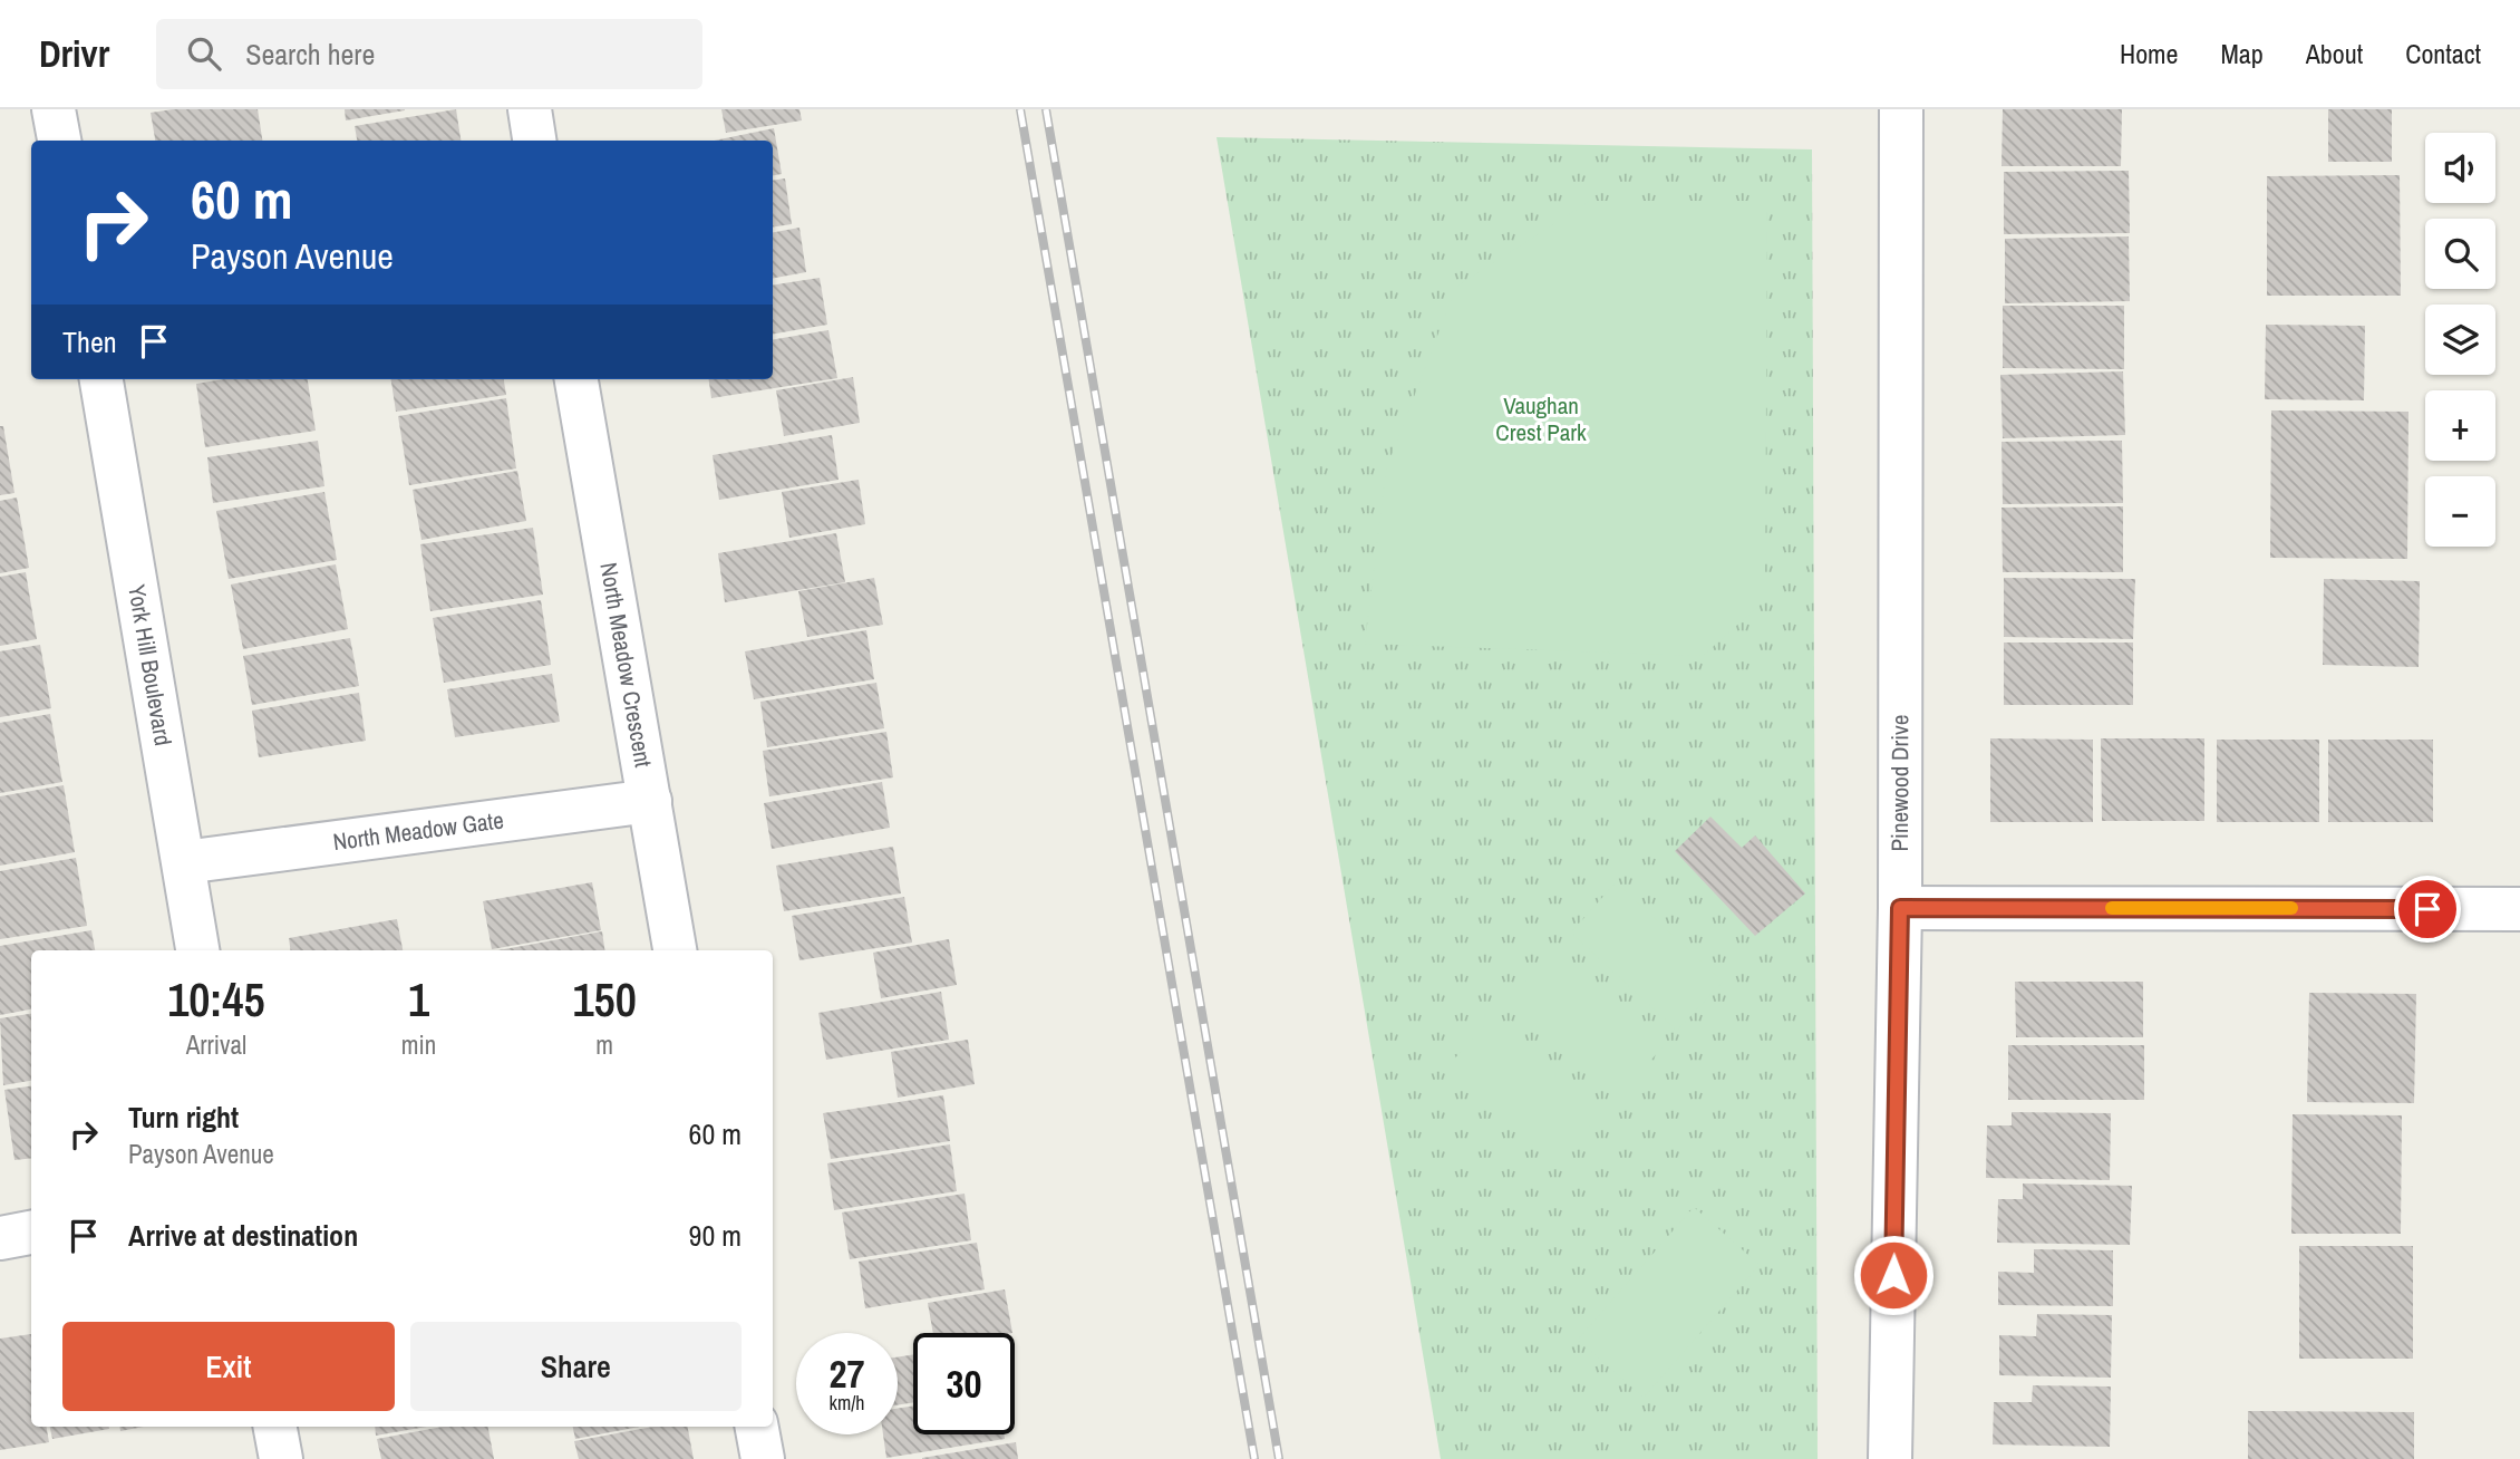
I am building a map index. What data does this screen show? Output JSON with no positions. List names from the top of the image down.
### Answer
{
  "streets": {
    "street": [
      "York Hill Boulevard",
      "North Meadow Crescent",
      "Pinewood Drive",
      "North Meadow Gate"
    ]
  },
  "crossings": [
    ["York Hill Boulevard", "North Meadow Gate"],
    ["North Meadow Crescent", "North Meadow Gate"]
  ],
  "parks": ["Vaughan Crest Park"],
  "page": {
    "header": "Drivr",
    "search": "Search here",
    "nav": [
      "Home",
      "Map",
      "About",
      "Contact"
    ],
    "map_buttons": ["+", "−"],
    "turn": ["60 m", "Payson Avenue"],
    "then": "Then",
    "eta": [
      "10:45",
      "Arrival",
      "1",
      "min",
      "150",
      "m"
    ],
    "list": [
      {
        "name": "Turn right",
        "note": "Payson Avenue",
        "value": "60 m"
      },
      {
        "name": "Arrive at destination",
        "value": "90 m"
      }
    ],
    "buttons": ["Exit", "Share"],
    "speed": "27 km/h",
    "limit": "30"
  }
}
